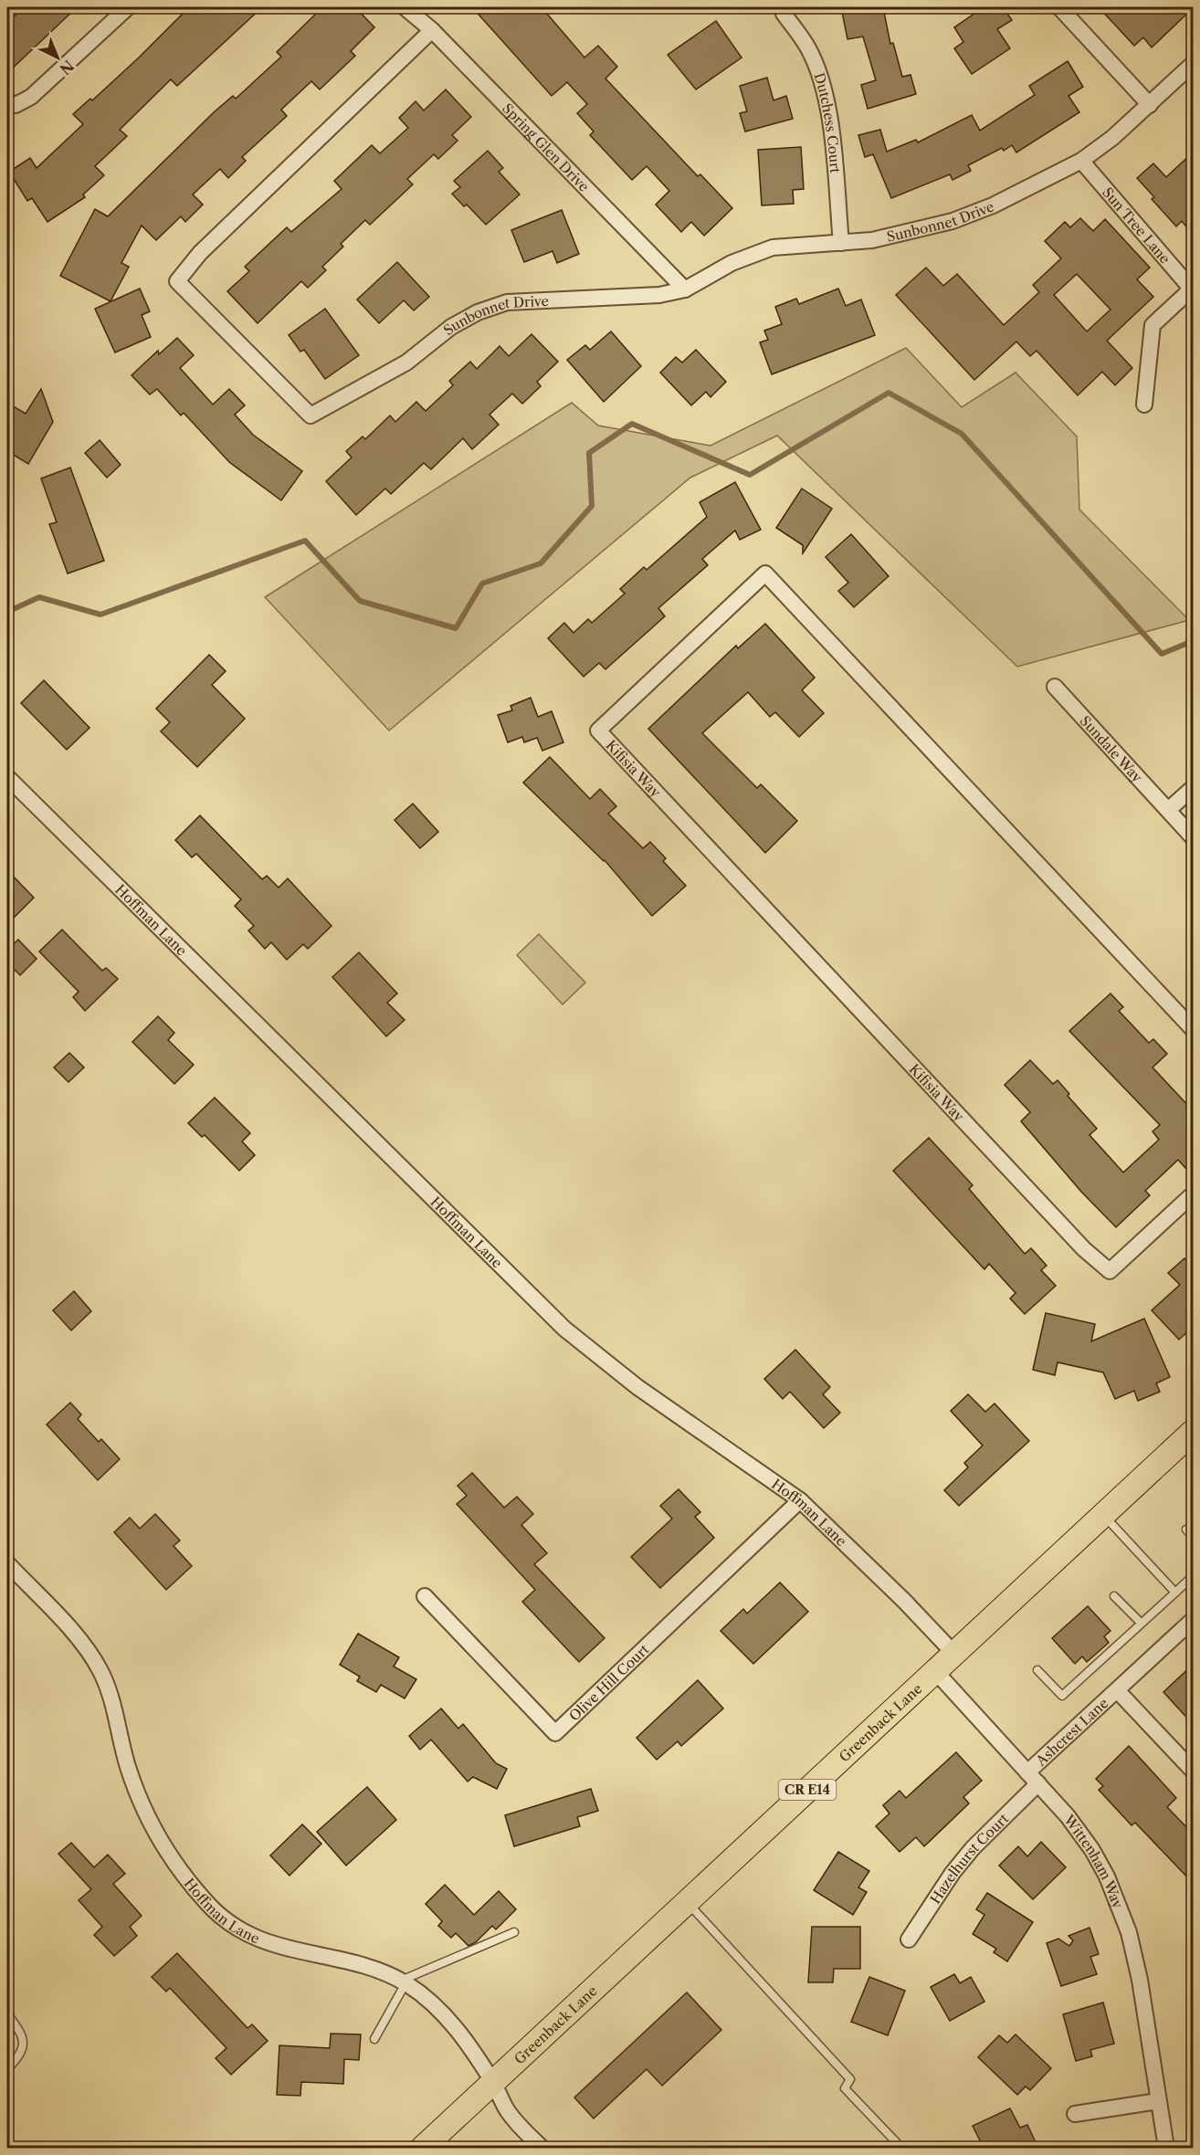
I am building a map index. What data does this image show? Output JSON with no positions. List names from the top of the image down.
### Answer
{
  "streets": {
    "main road": ["Greenback Lane", "CR E14"],
    "street": [
      "Dutchess Court",
      "Spring Glen Drive",
      "Sunbonnet Drive",
      "Sun Tree Lane",
      "Sundale Way",
      "Kifisia Way",
      "Hoffman Lane",
      "Olive Hill Court",
      "Ashcrest Lane",
      "Hazelhurst Court",
      "Wittenham Way"
    ]
  },
  "crossings": [
    ["Dutchess Court", "Sunbonnet Drive"],
    ["Spring Glen Drive", "Sunbonnet Drive"],
    ["Sunbonnet Drive", "Sun Tree Lane"],
    ["Hoffman Lane", "Olive Hill Court"],
    ["Hoffman Lane", "Greenback Lane"],
    ["Greenback Lane", "Wittenham Way"],
    ["Ashcrest Lane", "Wittenham Way"],
    ["Hazelhurst Court", "Wittenham Way"]
  ],
  "north": "bottom right"
}
